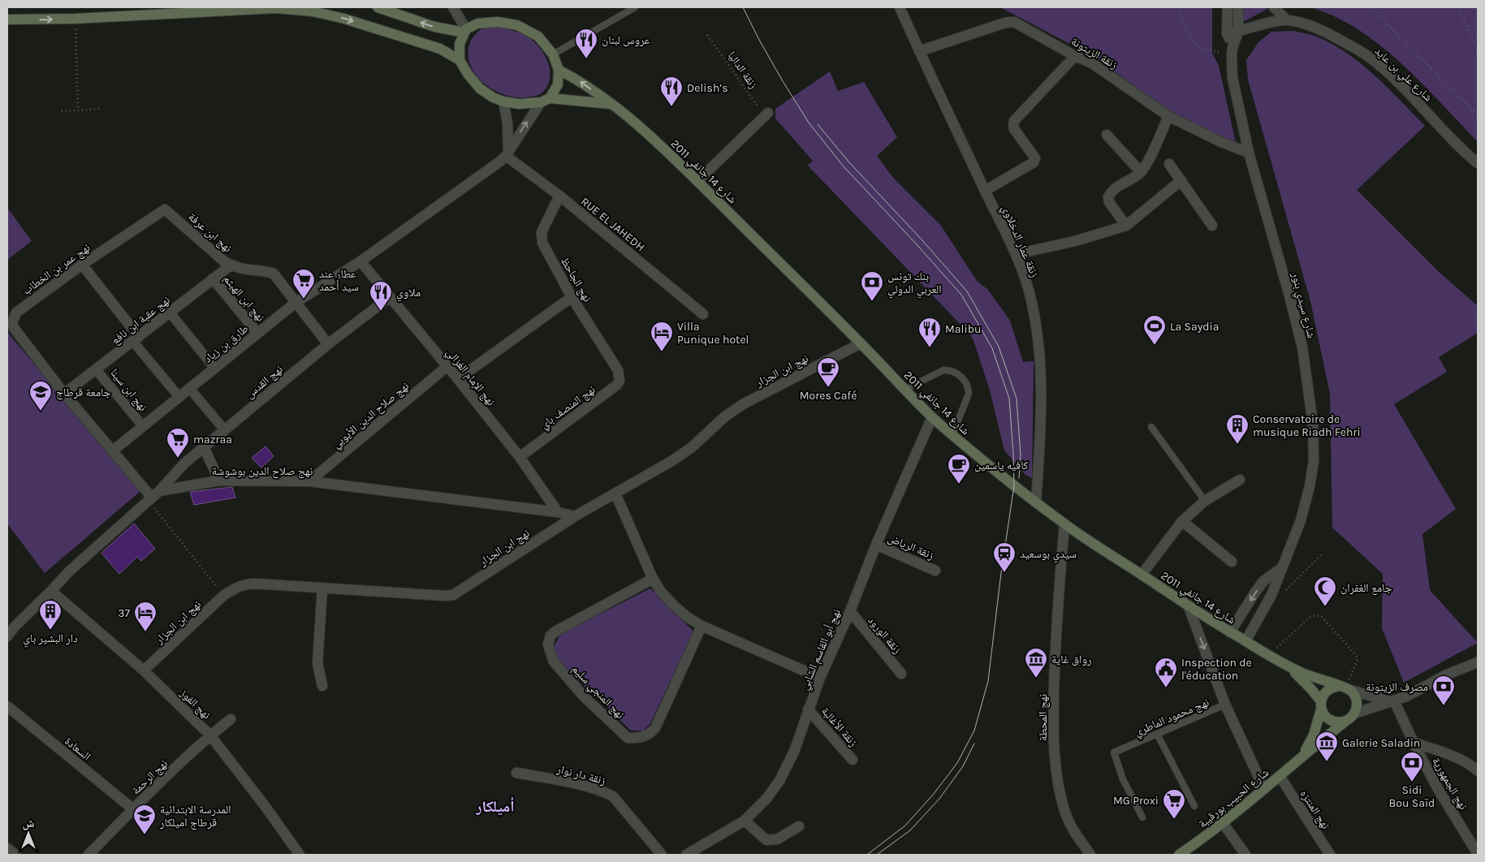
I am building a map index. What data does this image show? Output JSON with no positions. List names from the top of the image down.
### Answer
{
  "streets": {
    "main road": ["شارع 14 جانفي 2011", "شارع الحبيب بورقيبة"],
    "street": [
      "زنقة الزيتونة",
      "شارع علي بن عايد",
      "RUE EL JAHEDH",
      "نهج ابن عرفة",
      "زنقة عمار الدخلاوي",
      "نهج عمر بن الخطاب",
      "نهج الجاحظ",
      "نهج ابن الهيثم",
      "شارع سيدي بنور",
      "نهج عقبة ابن نافع",
      "طارق بن زياد",
      "نهج ابن الجزار",
      "نهج الإمام الغزالي",
      "نهج القدس",
      "نهج ابن سينا",
      "نهج المنصف باي",
      "نهج صلاح الدين الأيوبي",
      "نهج صلاح الدين بوشوشة",
      "زنقة الرياض",
      "زنقة الورود",
      "نهج أبو القاسم الشابي",
      "نهج المنجي سليم",
      "نهج الفوز",
      "نهج المحطة",
      "زنقة الأغالبة",
      "السعادة",
      "زنقة دار نوار",
      "نهج الرحمة",
      "نهج الجمهورية",
      "نهج المنتزه"
    ],
    "lane": ["نهج محمود الماطري"],
    "path": ["زنقة الداليا"]
  },
  "crossings": [
    ["زنقة الزيتونة", "زنقة عمار الدخلاوي"],
    ["زنقة الزيتونة", "شارع سيدي بنور"],
    ["شارع علي بن عايد", "شارع سيدي بنور"],
    ["شارع 14 جانفي 2011", "زنقة عمار الدخلاوي"],
    ["شارع 14 جانفي 2011", "شارع سيدي بنور"],
    ["شارع 14 جانفي 2011", "نهج ابن الجزار"],
    ["شارع 14 جانفي 2011", "نهج أبو القاسم الشابي"],
    ["شارع 14 جانفي 2011", "نهج المحطة"],
    ["شارع 14 جانفي 2011", "شارع الحبيب بورقيبة"],
    ["RUE EL JAHEDH", "نهج الجاحظ"],
    ["نهج ابن عرفة", "نهج عمر بن الخطاب"],
    ["نهج ابن عرفة", "نهج عقبة ابن نافع"],
    ["نهج ابن عرفة", "طارق بن زياد"],
    ["نهج ابن عرفة", "نهج القدس"],
    ["نهج عمر بن الخطاب", "نهج عقبة ابن نافع"],
    ["نهج عمر بن الخطاب", "طارق بن زياد"],
    ["نهج عمر بن الخطاب", "نهج القدس"],
    ["نهج عمر بن الخطاب", "نهج صلاح الدين بوشوشة"],
    ["نهج الجاحظ", "نهج المنصف باي"],
    ["نهج ابن الهيثم", "نهج عقبة ابن نافع"],
    ["نهج ابن الهيثم", "طارق بن زياد"],
    ["نهج عقبة ابن نافع", "نهج ابن سينا"],
    ["طارق بن زياد", "نهج الإمام الغزالي"],
    ["طارق بن زياد", "نهج ابن سينا"],
    ["نهج ابن الجزار", "نهج صلاح الدين بوشوشة"],
    ["نهج ابن الجزار", "نهج الفوز"],
    ["نهج الإمام الغزالي", "نهج القدس"],
    ["نهج الإمام الغزالي", "نهج المنصف باي"],
    ["نهج الإمام الغزالي", "نهج صلاح الدين الأيوبي"],
    ["نهج الإمام الغزالي", "نهج صلاح الدين بوشوشة"],
    ["نهج القدس", "نهج صلاح الدين بوشوشة"],
    ["نهج صلاح الدين الأيوبي", "نهج صلاح الدين بوشوشة"],
    ["زنقة الرياض", "نهج أبو القاسم الشابي"],
    ["زنقة الورود", "نهج أبو القاسم الشابي"],
    ["نهج أبو القاسم الشابي", "زنقة الأغالبة"],
    ["نهج الفوز", "نهج الرحمة"],
    ["السعادة", "نهج الرحمة"],
    ["شارع الحبيب بورقيبة", "نهج المنتزه"]
  ],
  "districts": ["أميلكار"],
  "places": {
    "restaurant": [
      "عروس لبنان",
      "Delish’s",
      "ملاوي",
      "Malibu"
    ],
    "supermarket": ["عطار عند سيد أحمد", "mazraa", "MG Proxi"],
    "bank": ["بنك تونس العربي الدولي", "مصرف الزيتونة", "Sidi Bou Saïd"],
    "sports": ["La Saydia"],
    "hotel": ["Villa Punique hotel", "37"],
    "cafe": ["Mores Café", "كافيه ياسمين"],
    "school or university": ["جامعة قرطاج", "المدرسة الابتدائية قرطاج اميلكار"],
    "building": ["Conservatoire de musique Riadh Fehri", "دار البشير باي"],
    "station": ["سيدي بوسعيد"],
    "mosque": ["جامع الغفران"],
    "museum": ["رواق غاية", "Galerie Saladin"],
    "public building": ["Inspection de l'éducation"]
  },
  "north": "top"
}
